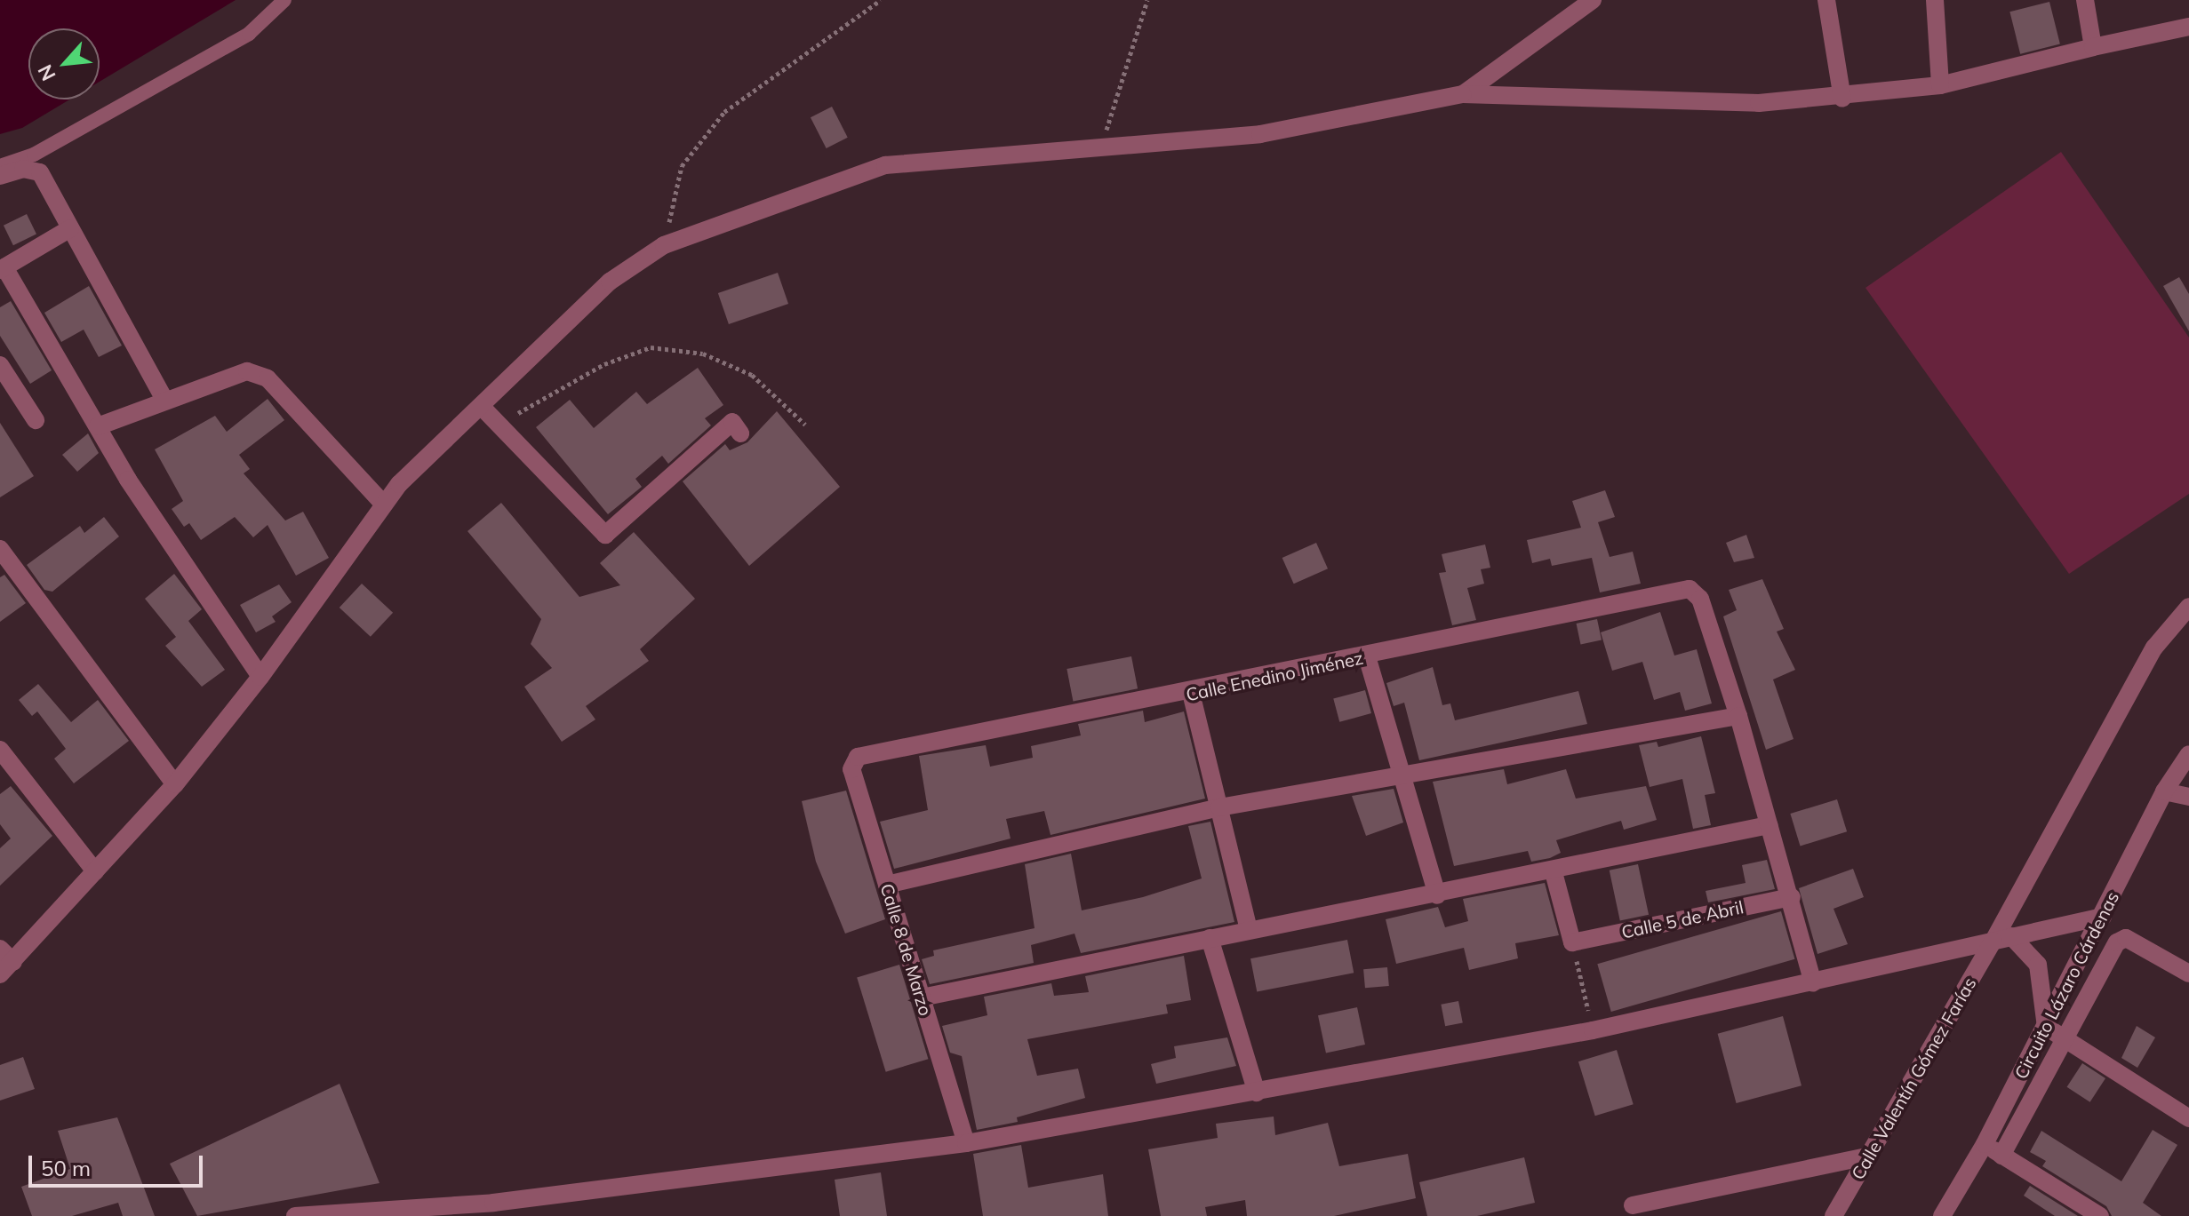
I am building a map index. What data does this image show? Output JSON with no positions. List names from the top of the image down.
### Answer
{
  "streets": {
    "street": [
      "Calle Enedino Jiménez",
      "Calle 5 de Abril",
      "Calle 8 de Marzo",
      "Circuito Lázaro Cárdenas",
      "Calle Valentín Gómez Farías"
    ]
  },
  "crossings": [
    ["Calle Enedino Jiménez", "Calle 8 de Marzo"]
  ],
  "scale_bar": "50 m",
  "north": "bottom left"
}
